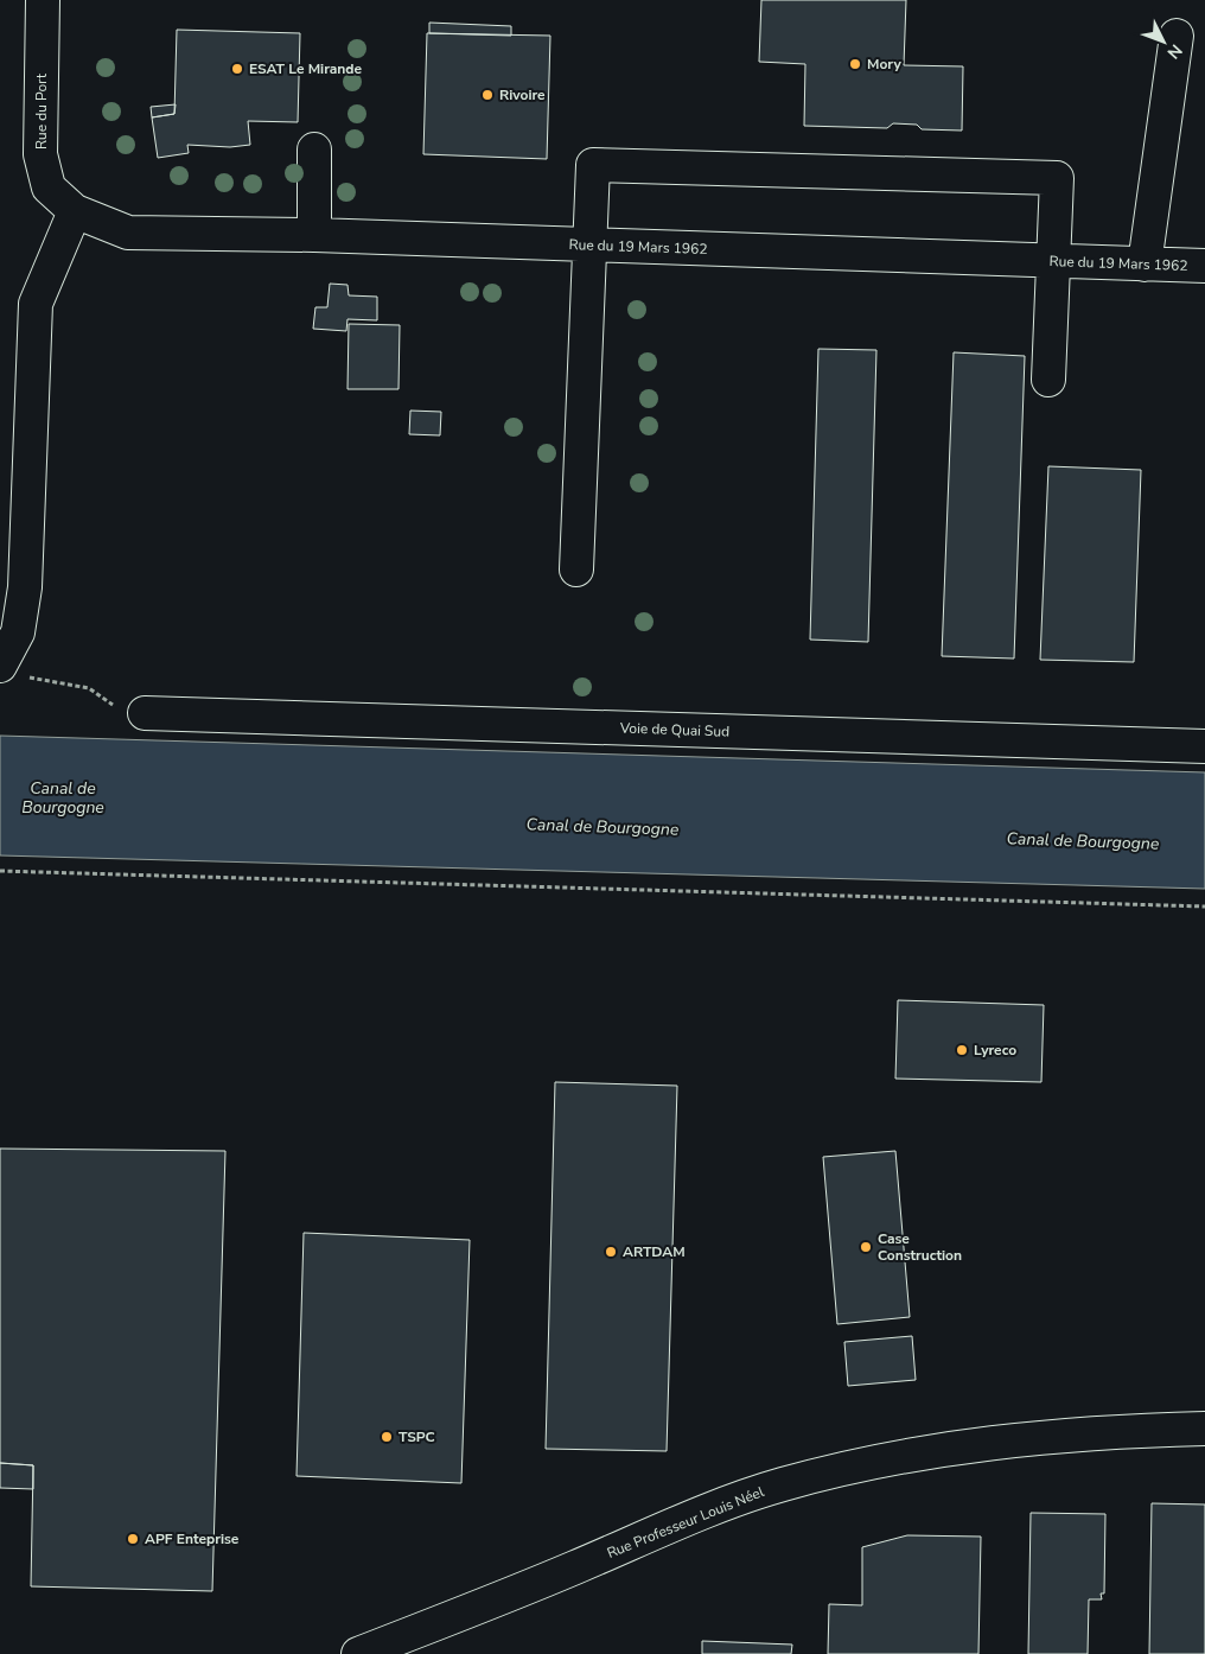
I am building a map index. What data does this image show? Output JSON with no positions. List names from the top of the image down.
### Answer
{
  "streets": {
    "street": [
      "Rue du Port",
      "Rue du 19 Mars 1962",
      "Voie de Quai Sud",
      "Rue Professeur Louis Néel"
    ]
  },
  "crossings": [
    ["Rue du Port", "Rue du 19 Mars 1962"]
  ],
  "water": ["Canal de Bourgogne"],
  "places": [
    "Mory",
    "ESAT Le Mirande",
    "Rivoire",
    "Lyreco",
    "Case Construction",
    "ARTDAM",
    "TSPC",
    "APF Enteprise"
  ],
  "north": "bottom right"
}
